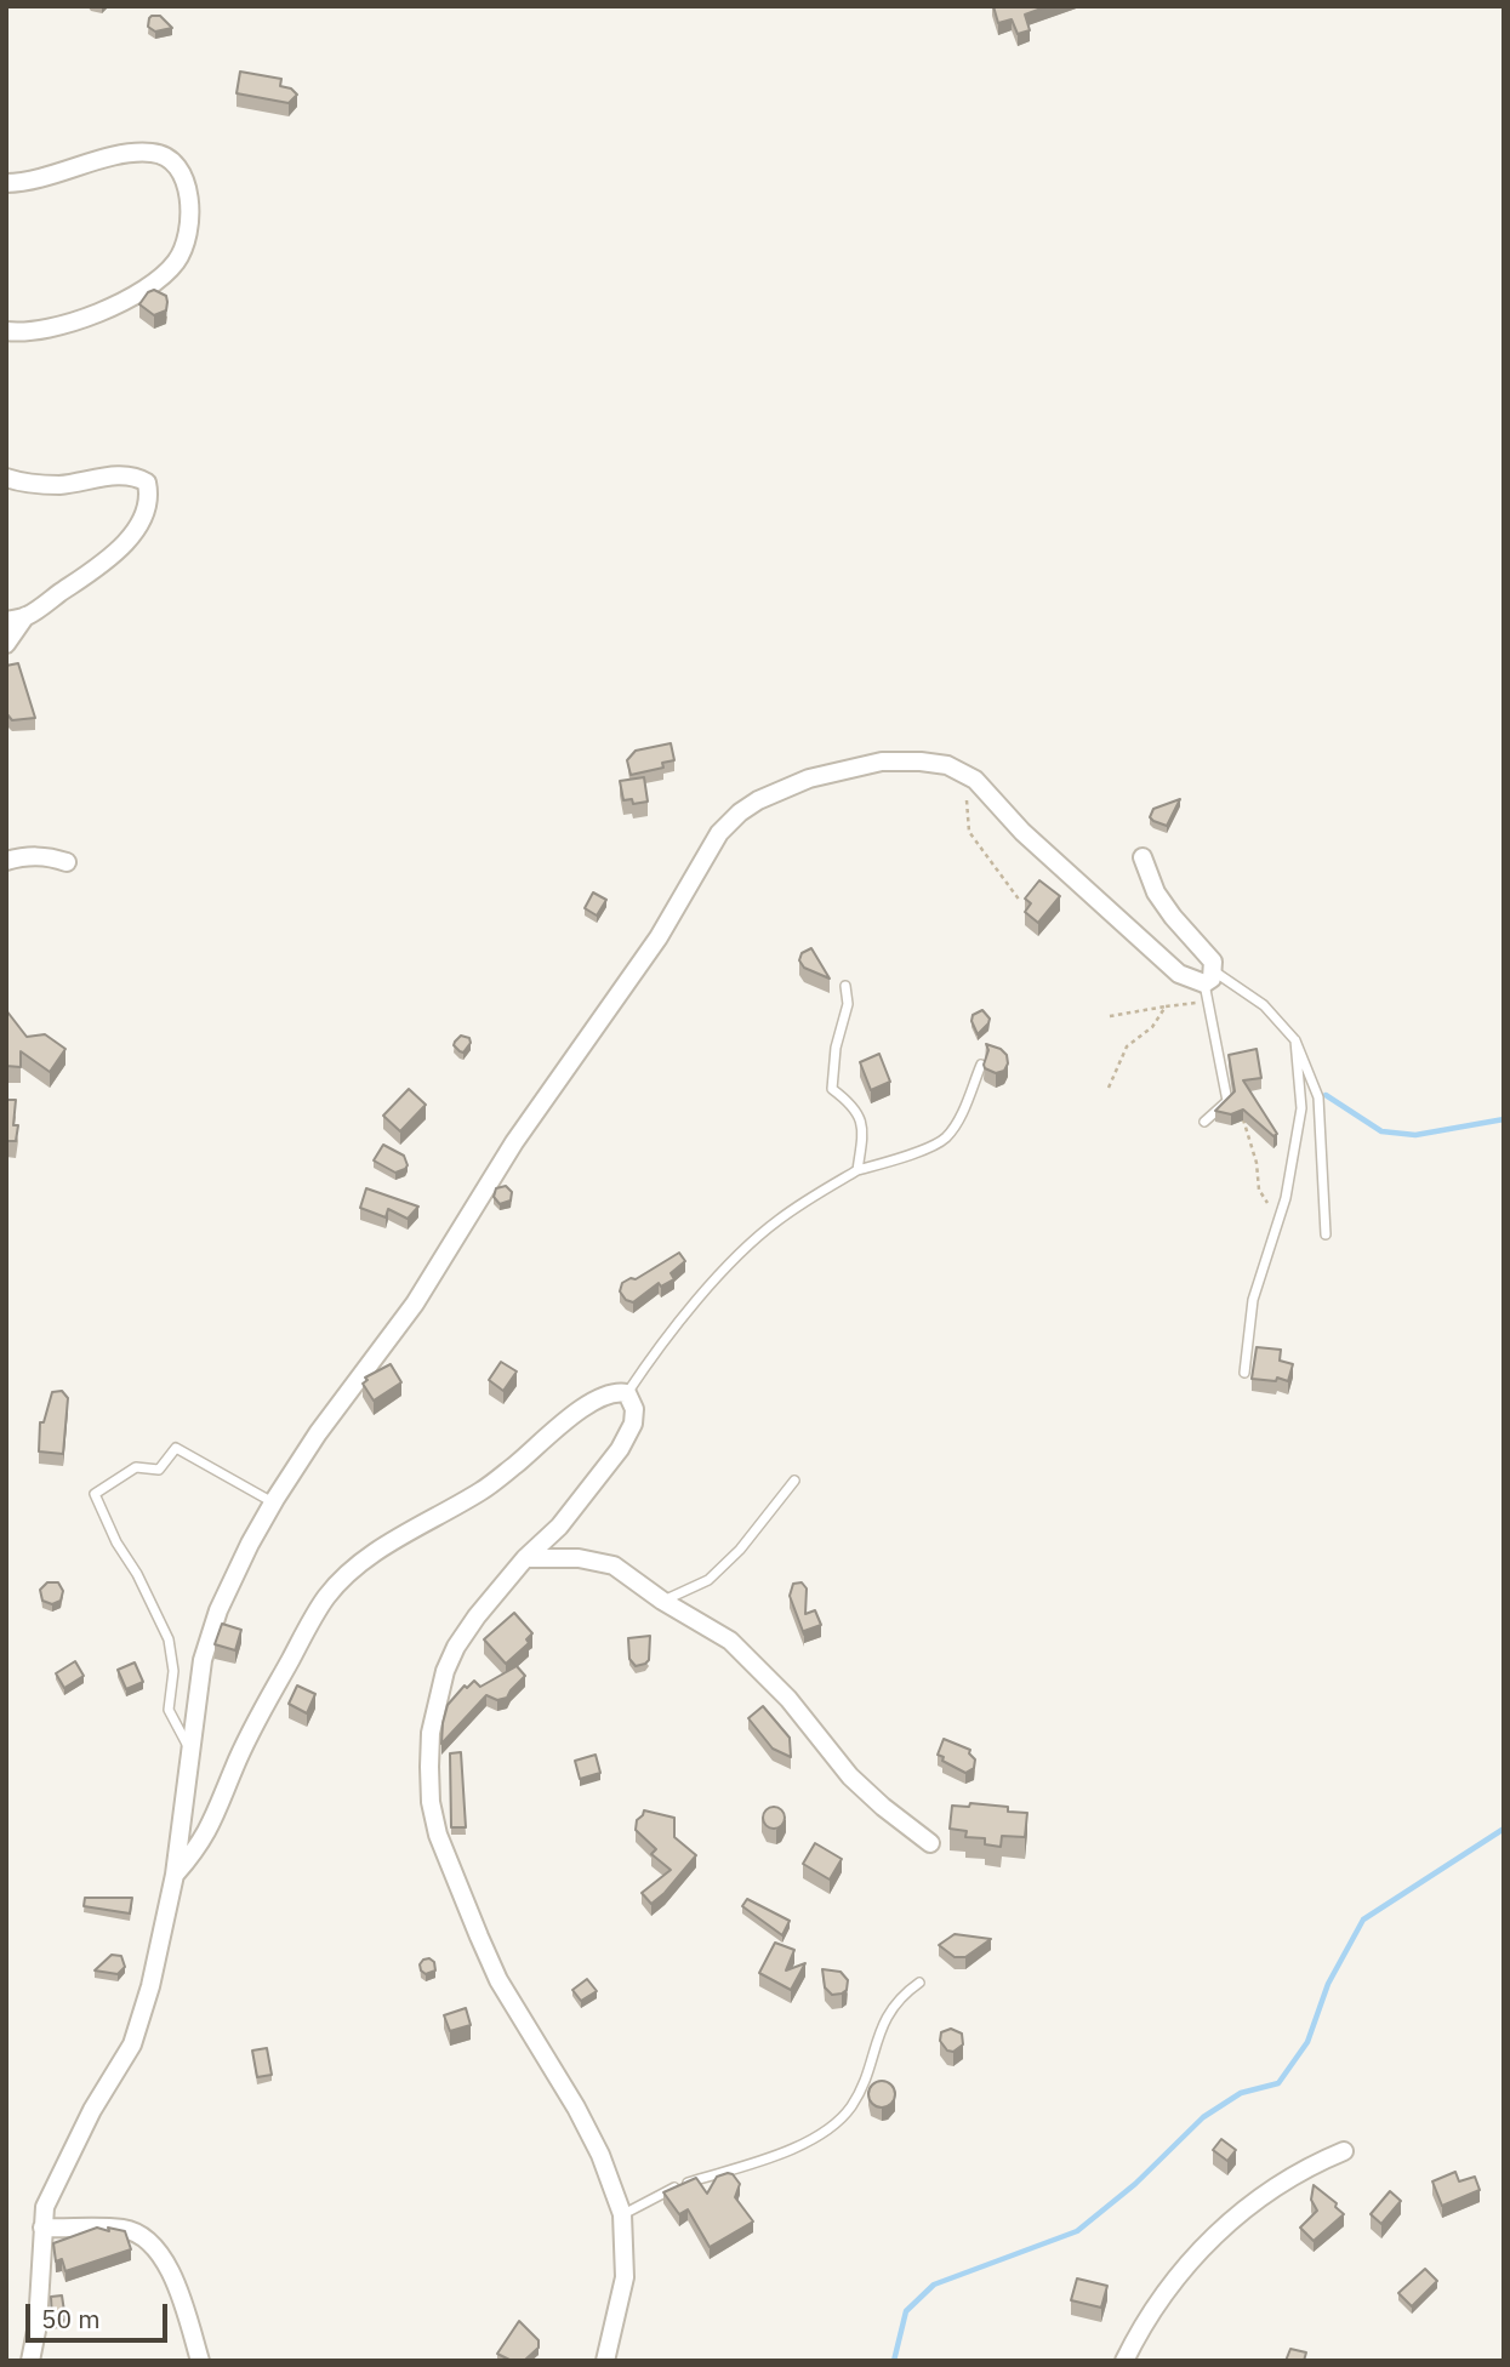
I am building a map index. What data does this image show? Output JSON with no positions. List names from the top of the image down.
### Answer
{
  "scale_bar": "50 m"
}
